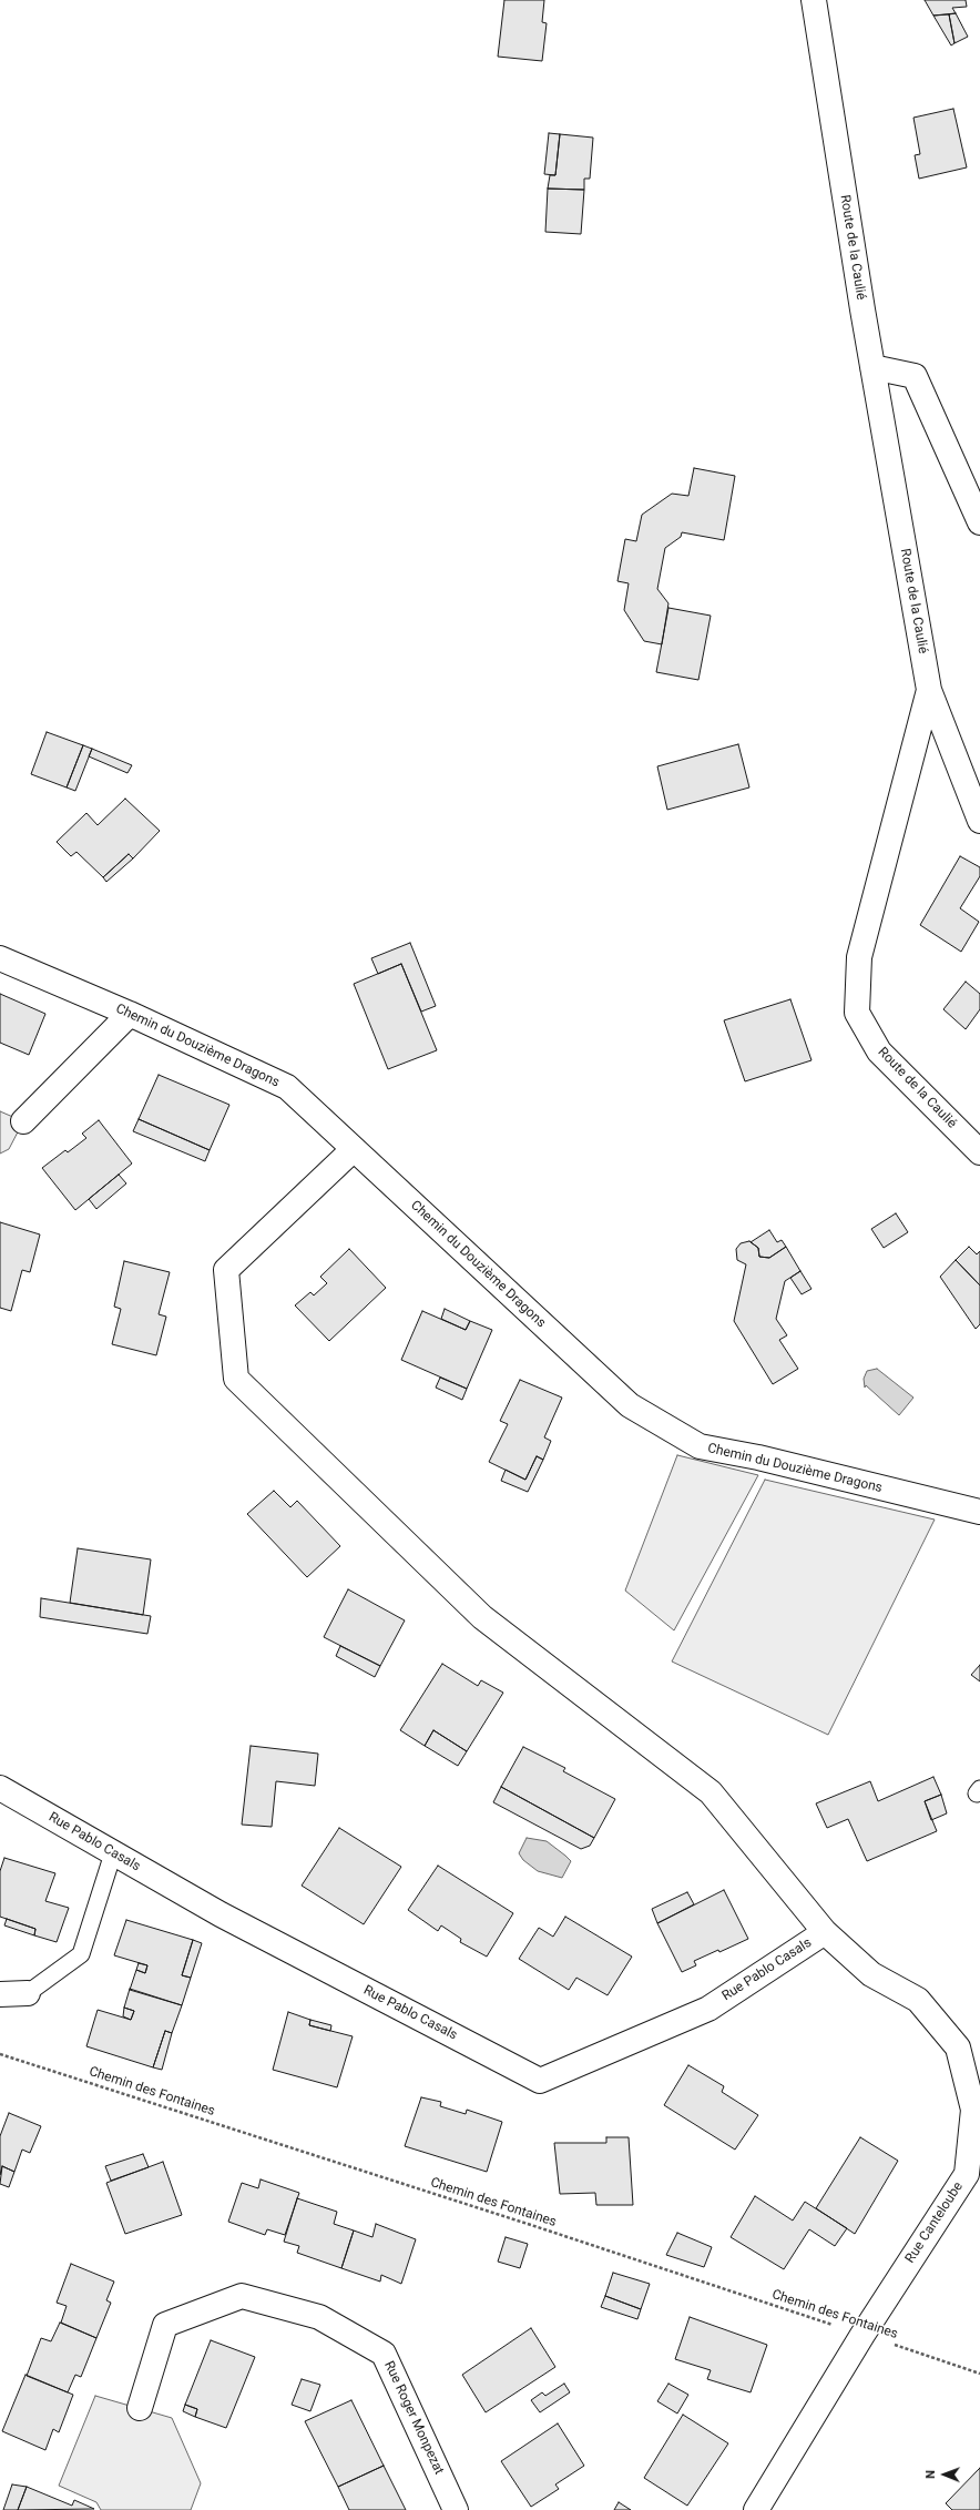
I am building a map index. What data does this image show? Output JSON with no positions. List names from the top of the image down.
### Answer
{
  "streets": {
    "street": [
      "Route de la Caulié",
      "Chemin du Douzième Dragons",
      "Rue Pablo Casals",
      "Rue Canteloube",
      "Rue Roger Monpezat"
    ],
    "path": ["Chemin des Fontaines"]
  },
  "crossings": [
    ["Chemin du Douzième Dragons", "Rue Canteloube"],
    ["Rue Pablo Casals", "Rue Canteloube"],
    ["Chemin des Fontaines", "Rue Canteloube"]
  ],
  "north": "left"
}
